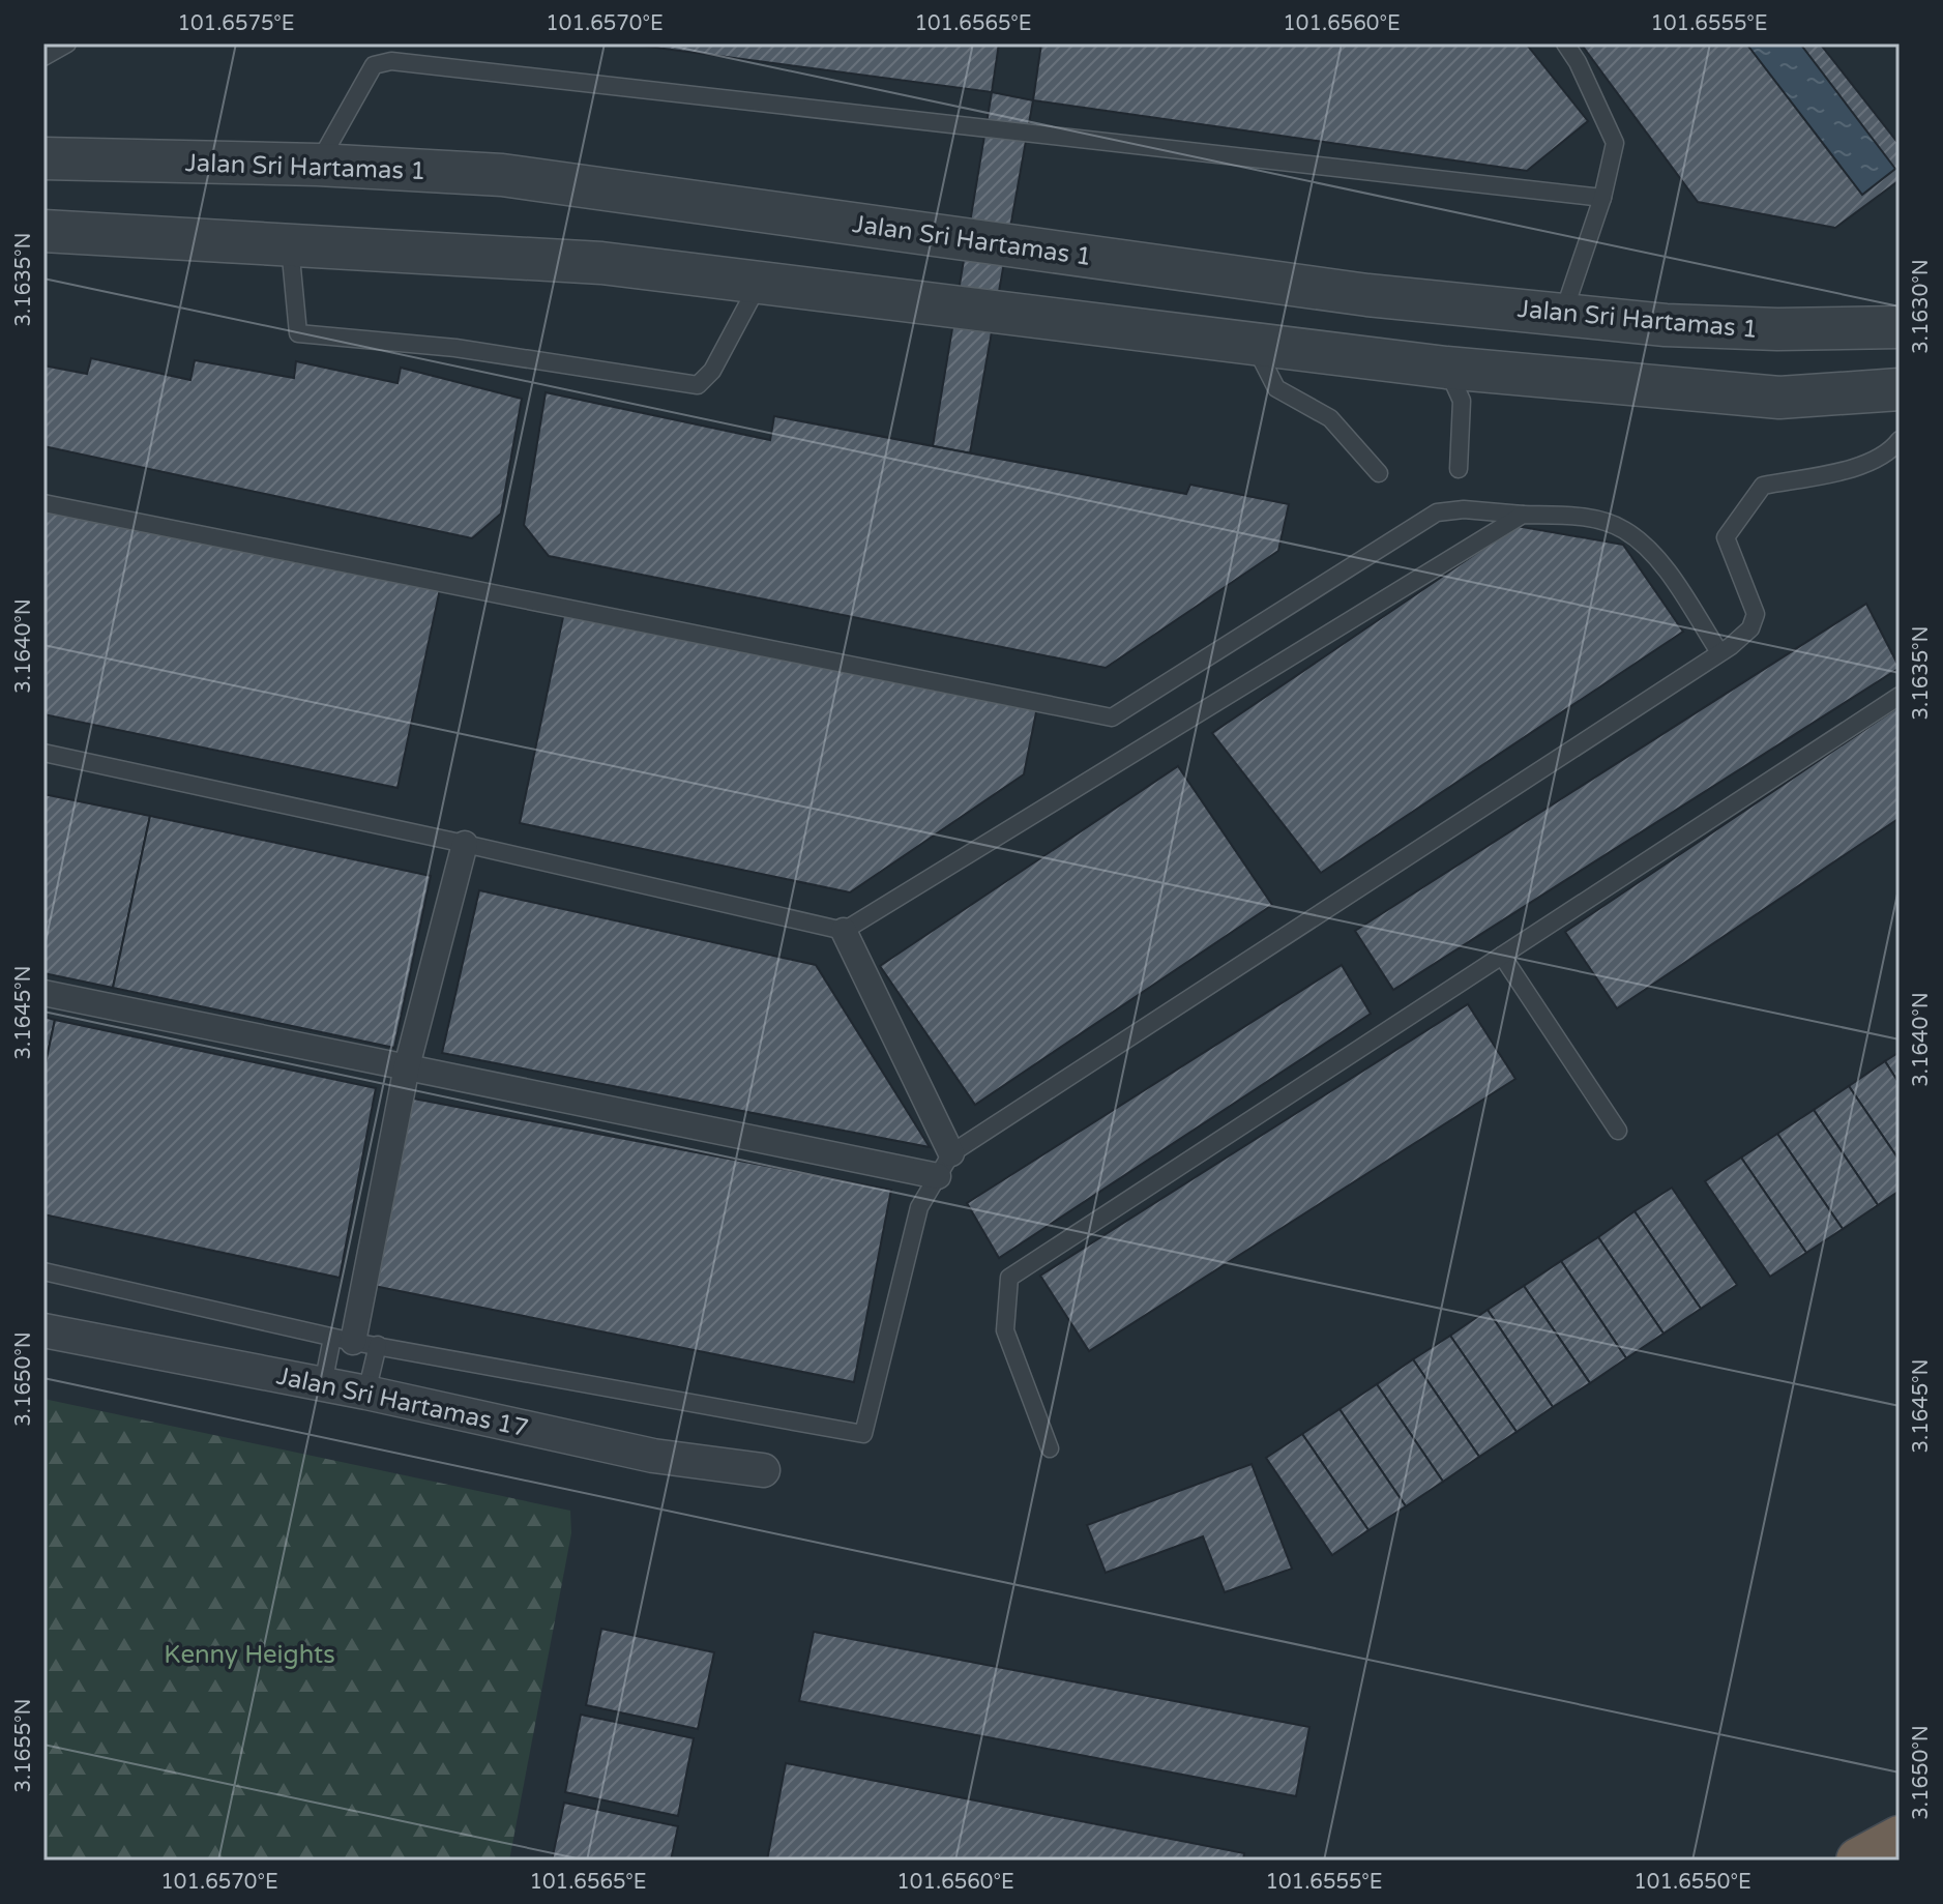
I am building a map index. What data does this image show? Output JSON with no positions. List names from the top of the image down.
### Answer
{
  "streets": {
    "street": ["Jalan Sri Hartamas 1", "Jalan Sri Hartamas 17"]
  },
  "parks": ["Kenny Heights"],
  "coordinates": [
    "101.6575°E",
    "101.6570°E",
    "101.6565°E",
    "101.6560°E",
    "101.6555°E",
    "3.1635°N",
    "3.1630°N",
    "3.1640°N",
    "3.1645°N",
    "3.1650°N",
    "3.1655°N",
    "101.6550°E"
  ]
}
